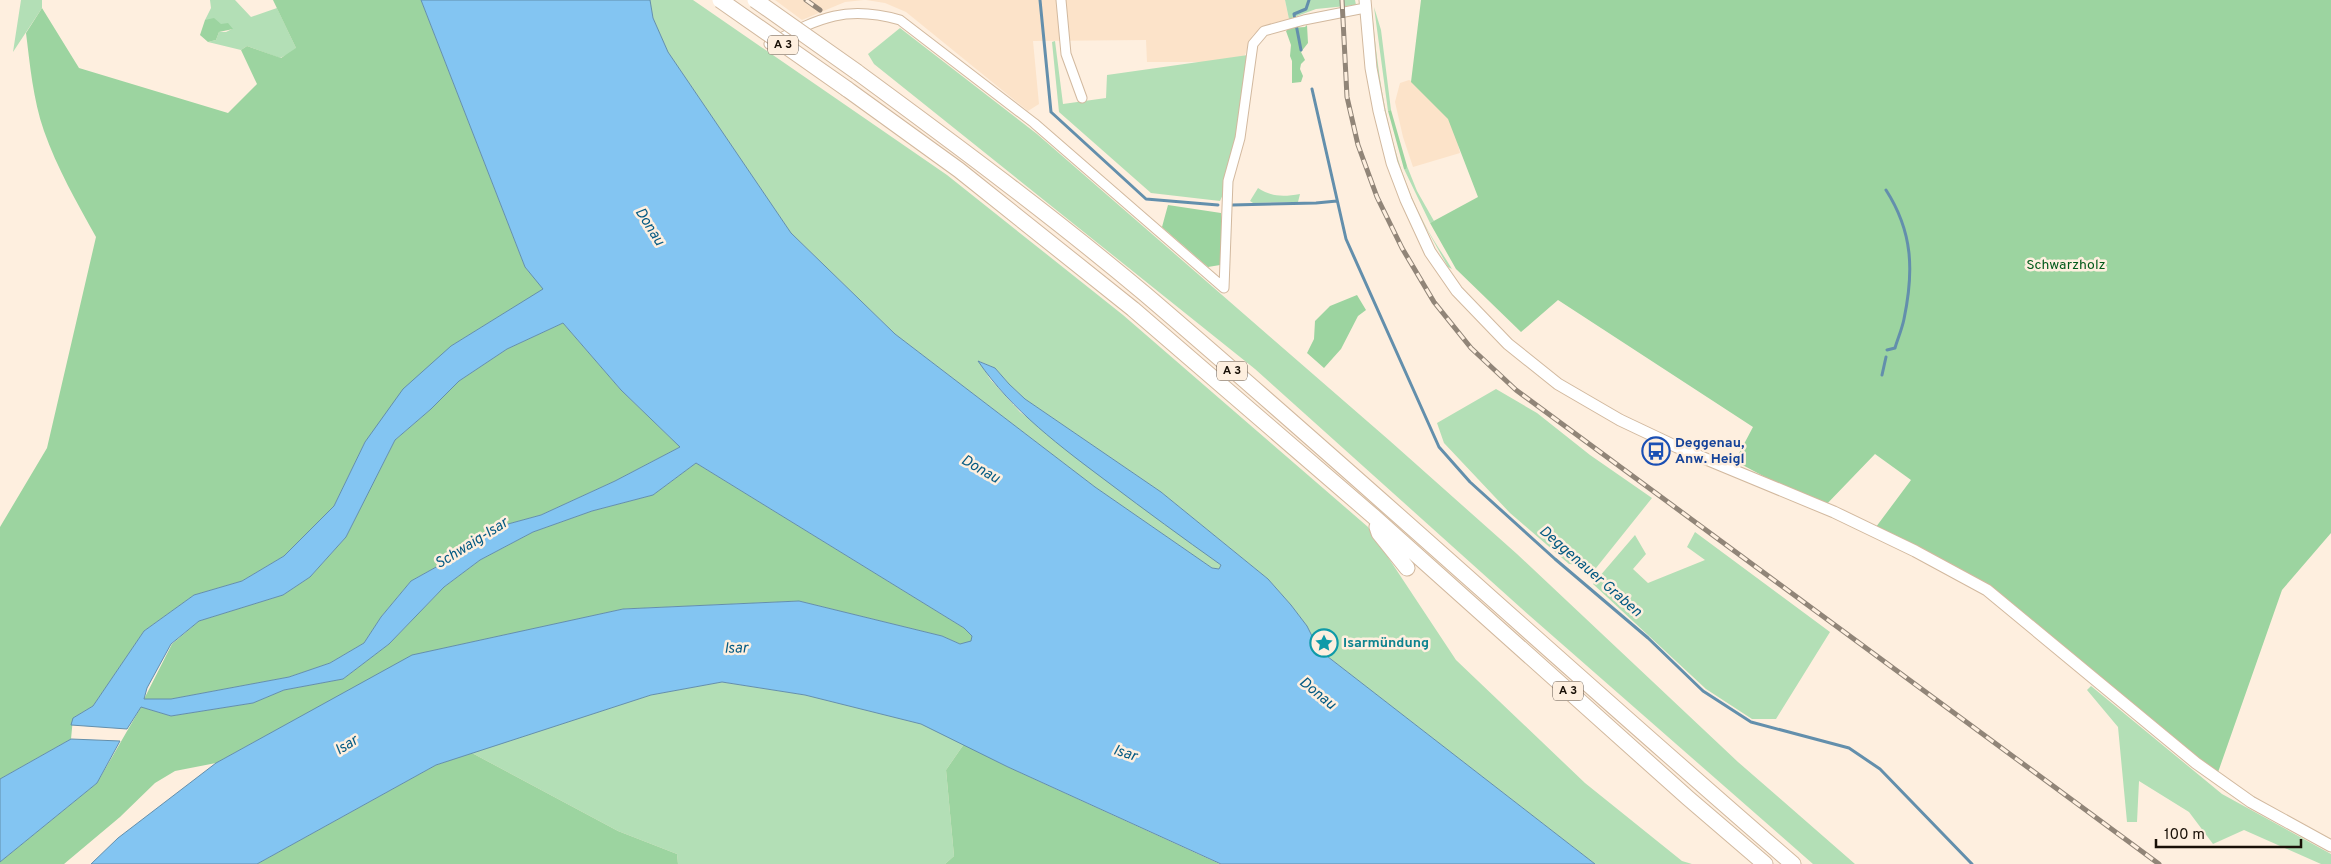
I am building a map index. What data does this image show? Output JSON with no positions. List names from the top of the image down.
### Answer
{
  "streets": {
    "highway": ["A 3"]
  },
  "water": [
    "Donau",
    "Schwaig-Isar",
    "Deggenauer Graben",
    "Isar"
  ],
  "parks": ["Schwarzholz"],
  "places": {
    "bus stop": ["Deggenau, Anw. Heigl"],
    "place": ["Isarmündung"]
  },
  "scale_bar": "100 m"
}
